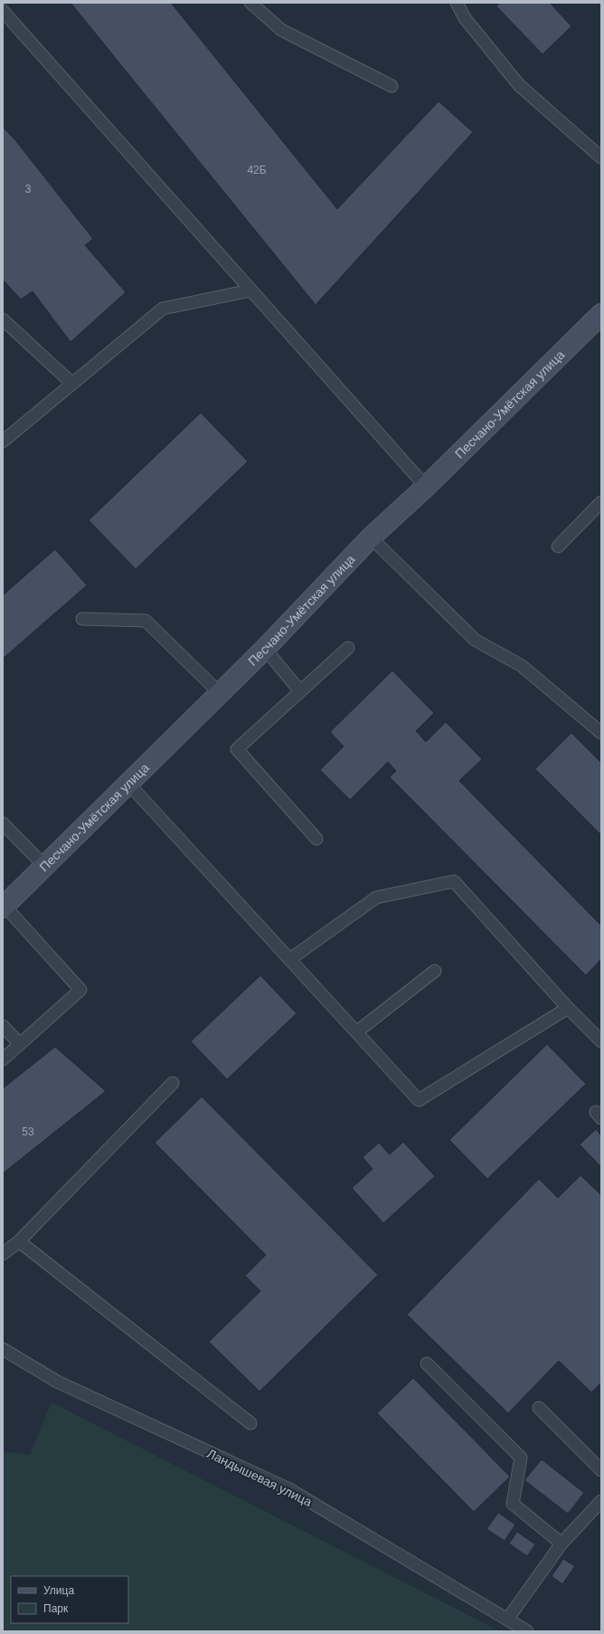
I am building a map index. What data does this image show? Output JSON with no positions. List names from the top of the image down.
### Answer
{
  "streets": {
    "main road": ["Песчано-Умётская улица"],
    "lane": ["Ландышевая улица"]
  },
  "house_numbers": ["42Б", "3", "53"],
  "legend": ["Улица", "Парк"]
}
